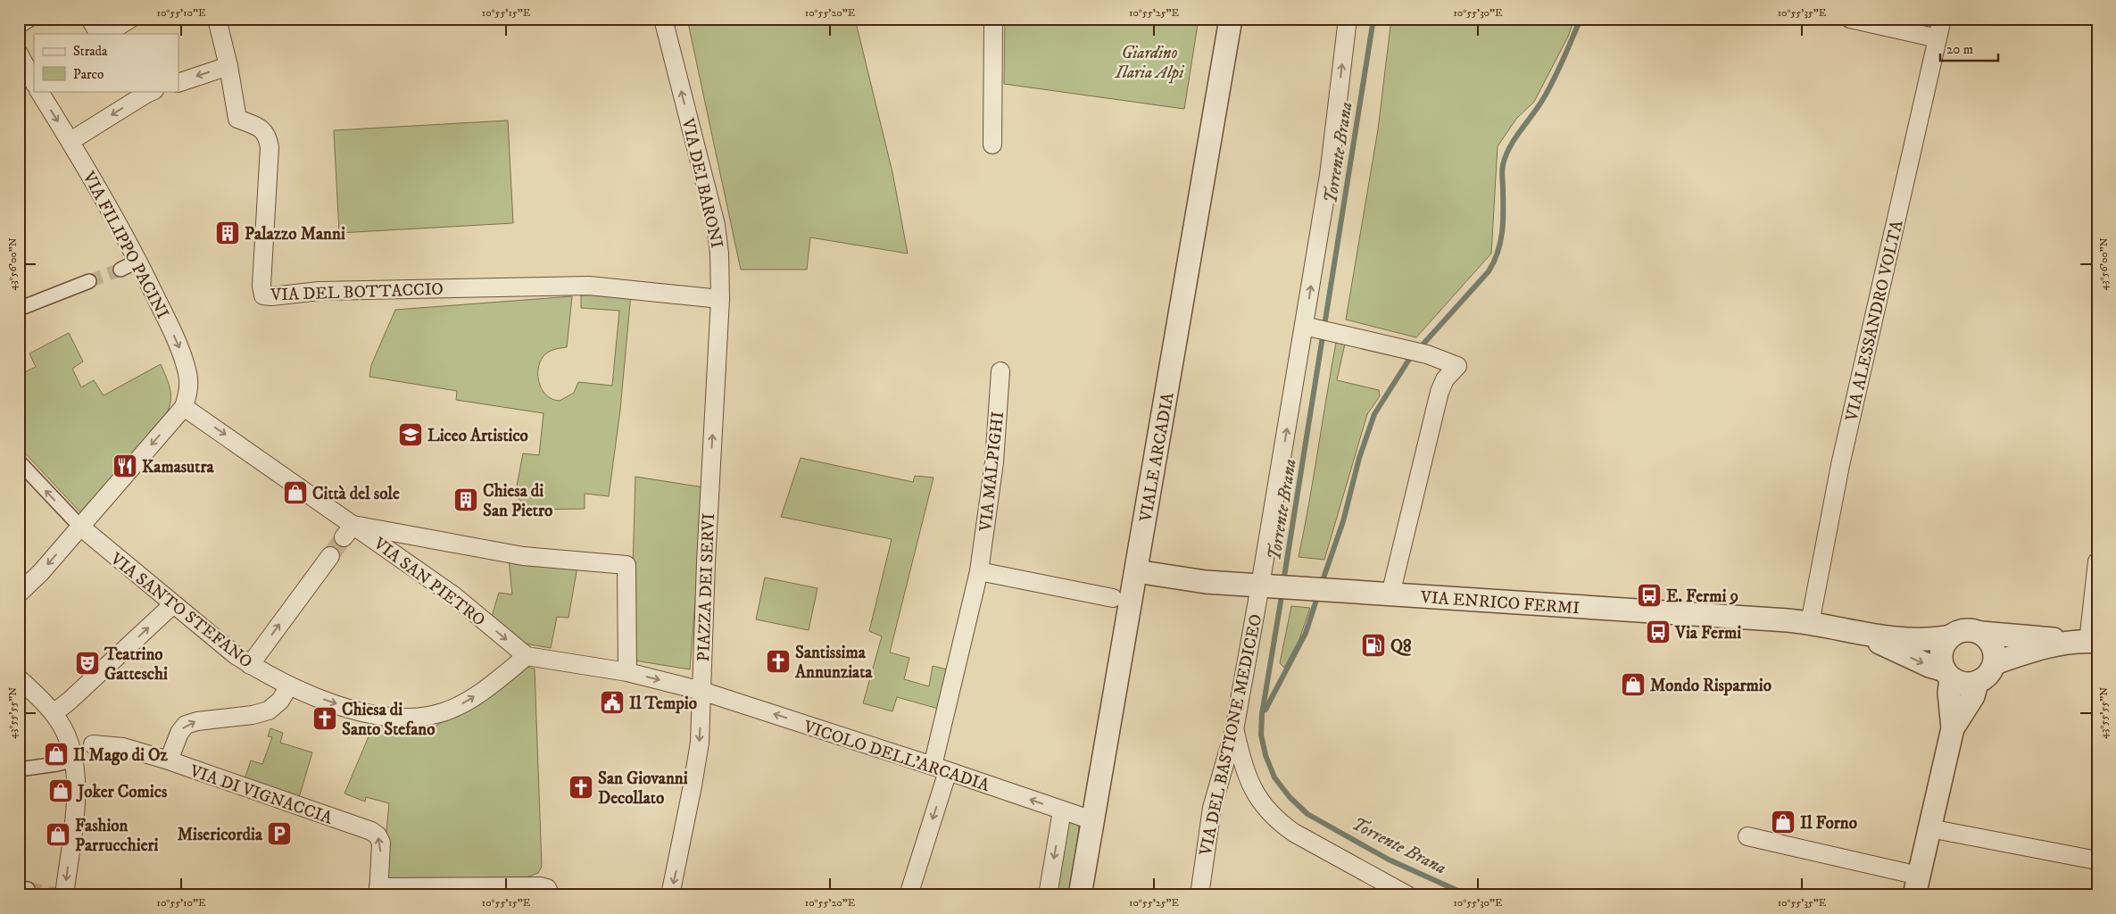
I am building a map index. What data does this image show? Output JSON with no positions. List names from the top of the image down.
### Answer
{
  "streets": {
    "street": [
      "VIA DEI BARONI",
      "VIA FILIPPO PACINI",
      "VIA DEL BOTTACCIO",
      "VIA ALESSANDRO VOLTA",
      "VIALE ARCADIA",
      "VIA MALPIGHI",
      "VIA SAN PIETRO",
      "PIAZZA DEI SERVI",
      "VIA ENRICO FERMI",
      "VIA SANTO STEFANO",
      "VIA DEL BASTIONE MEDICEO",
      "VICOLO DELL'ARCADIA",
      "VIA DI VIGNACCIA"
    ]
  },
  "crossings": [
    ["VIA DEI BARONI", "VIA DEL BOTTACCIO"],
    ["VIA DEI BARONI", "PIAZZA DEI SERVI"],
    ["VIA FILIPPO PACINI", "VIA SAN PIETRO"],
    ["VIA ALESSANDRO VOLTA", "VIA ENRICO FERMI"],
    ["VIALE ARCADIA", "VIA ENRICO FERMI"],
    ["VIALE ARCADIA", "VICOLO DELL'ARCADIA"],
    ["VIA MALPIGHI", "VICOLO DELL'ARCADIA"],
    ["VIA SAN PIETRO", "VIA SANTO STEFANO"],
    ["PIAZZA DEI SERVI", "VICOLO DELL'ARCADIA"],
    ["VIA ENRICO FERMI", "VIA DEL BASTIONE MEDICEO"]
  ],
  "one_way": [
    "VIA DEI BARONI",
    "VIA FILIPPO PACINI",
    "VIA SAN PIETRO",
    "PIAZZA DEI SERVI",
    "VIA SANTO STEFANO",
    "VIA DEL BASTIONE MEDICEO",
    "VICOLO DELL'ARCADIA",
    "VIA DI VIGNACCIA"
  ],
  "water": ["Torrente Brana"],
  "parks": ["Giardino Ilaria Alpi"],
  "places": {
    "building": ["Palazzo Manni", "Chiesa di San Pietro"],
    "school or university": ["Liceo Artistico"],
    "restaurant": ["Kamasutra"],
    "shop": [
      "Città del sole",
      "Mondo Risparmio",
      "Il Mago di Oz",
      "Joker Comics",
      "Il Forno",
      "Fashion Parrucchieri"
    ],
    "bus stop": ["E. Fermi 9", "Via Fermi"],
    "fuel station": ["Q8"],
    "church": ["Santissima Annunziata", "Chiesa di Santo Stefano", "San Giovanni Decollato"],
    "theatre": ["Teatrino Gatteschi"],
    "public building": ["Il Tempio"],
    "parking": ["Misericordia"]
  },
  "legend": ["Strada", "Parco"],
  "scale_bar": "20 m",
  "coordinates": [
    "10°55'10\"E",
    "10°55'15\"E",
    "10°55'20\"E",
    "10°55'25\"E",
    "10°55'30\"E",
    "10°55'35\"E",
    "43°56'00\"N",
    "43°55'55\"N"
  ]
}
